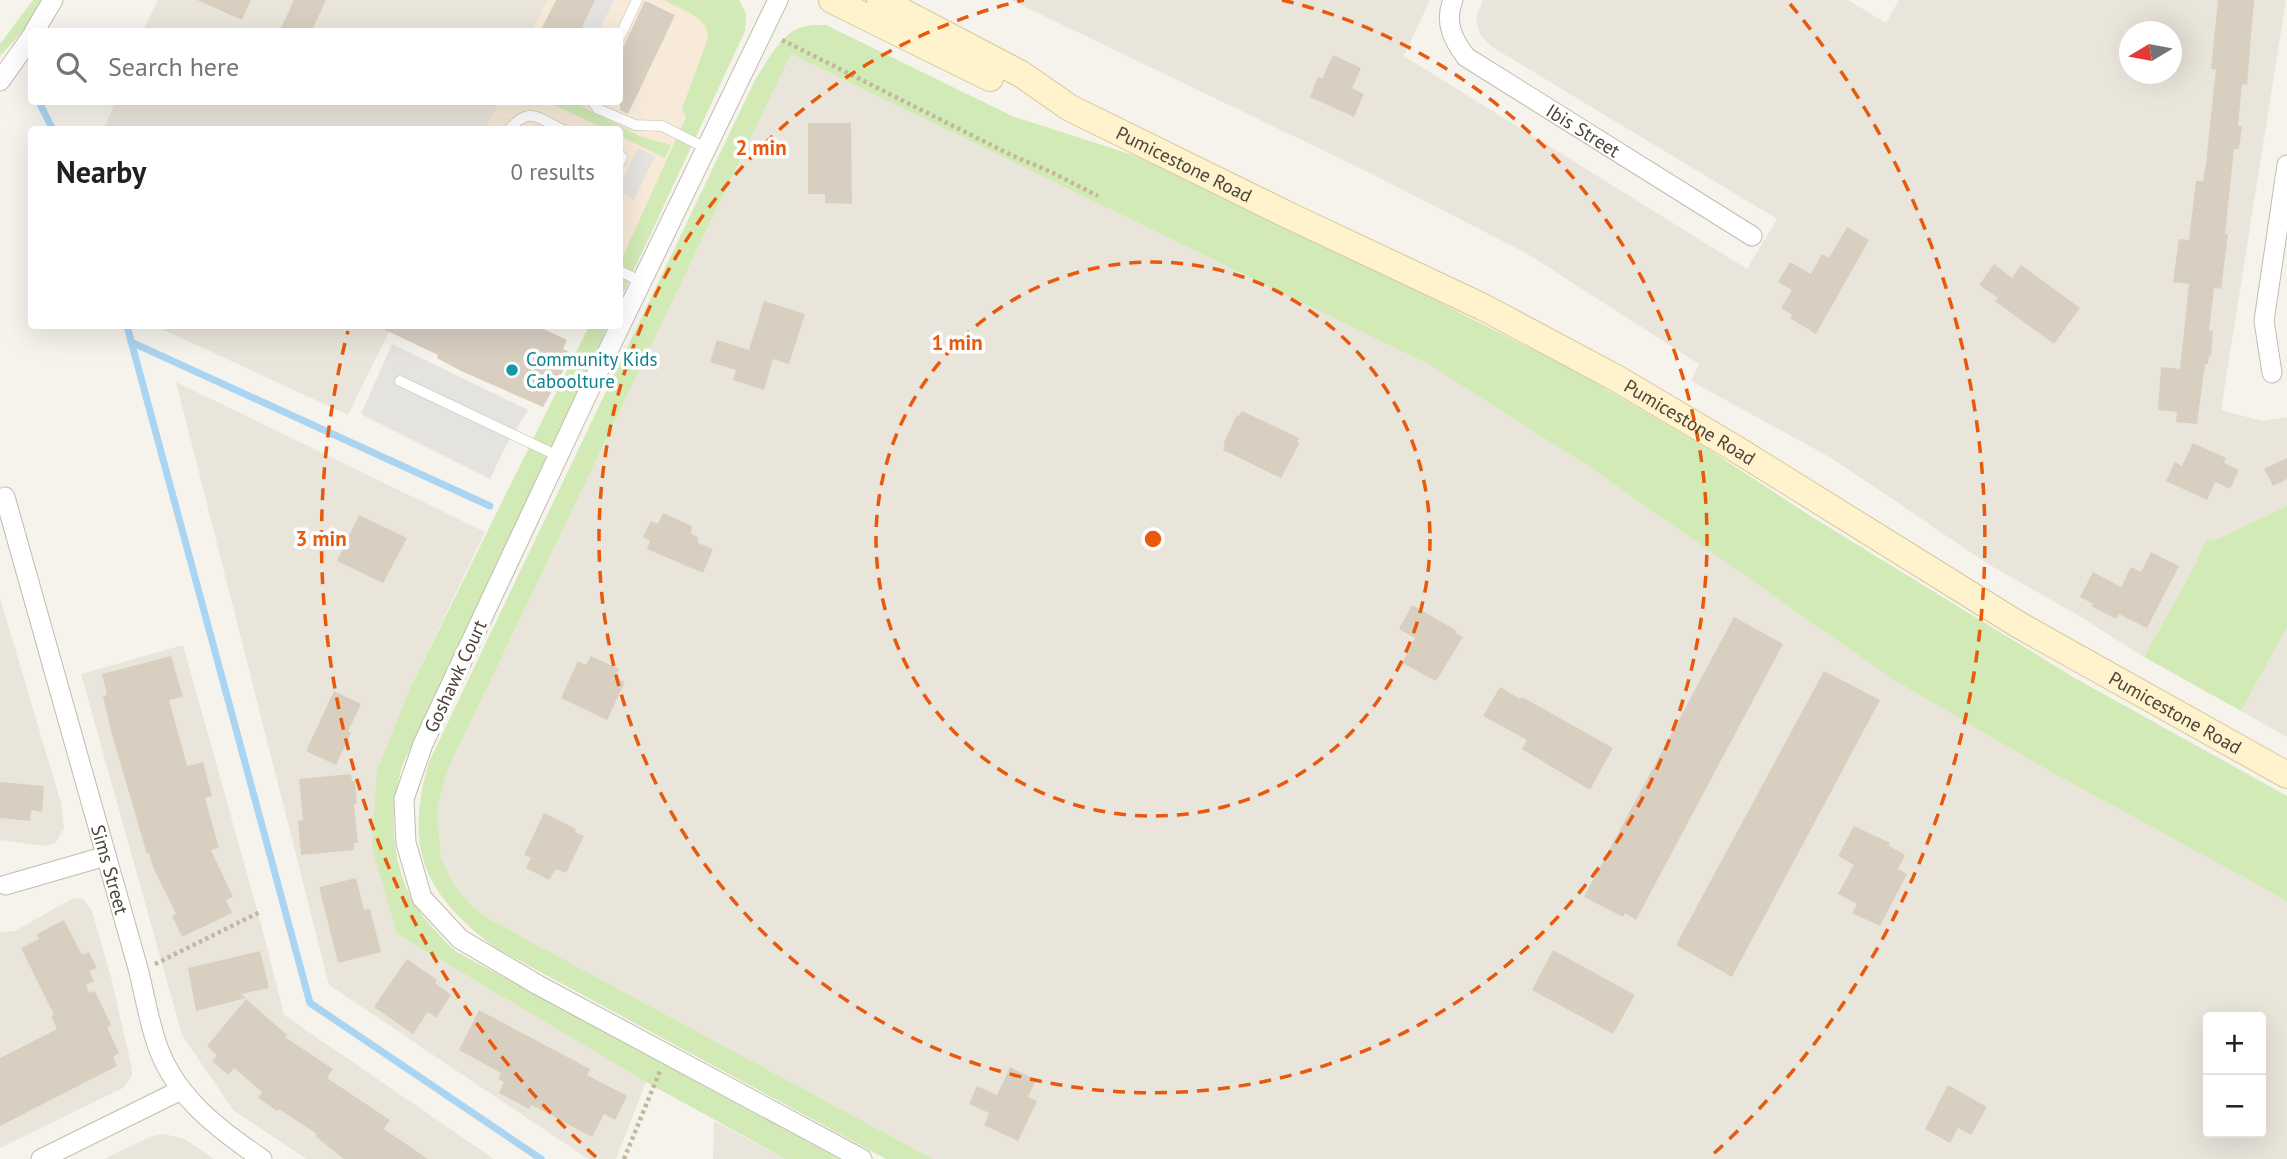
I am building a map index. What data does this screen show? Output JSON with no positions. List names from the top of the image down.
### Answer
{
  "streets": {
    "main road": ["Pumicestone Road"],
    "street": ["Ibis Street", "Goshawk Court", "Sims Street"]
  },
  "places": ["Community Kids Caboolture"],
  "north": "left",
  "page": {
    "search": "Search here",
    "heading": ["Nearby", "0 results"],
    "map_buttons": ["+", "−"]
  },
  "rings": ["2 min", "1 min", "3 min"]
}
